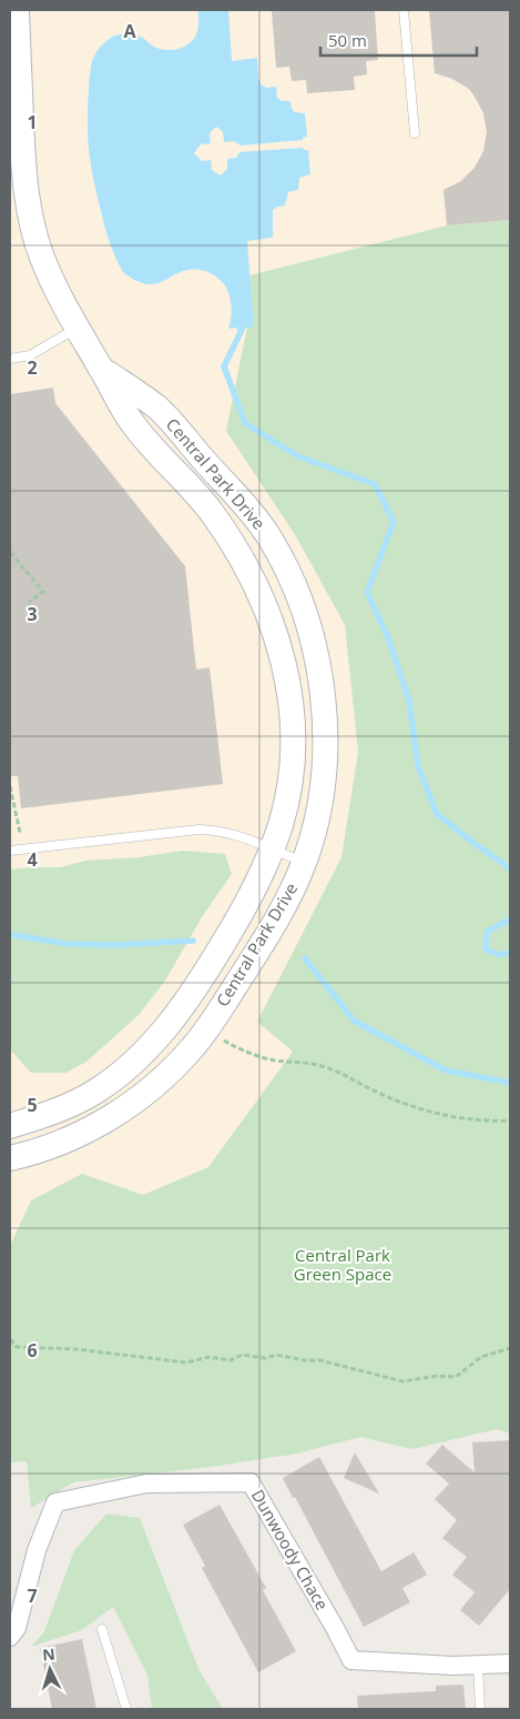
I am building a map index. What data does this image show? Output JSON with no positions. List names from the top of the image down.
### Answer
{
  "streets": {
    "street": ["Central Park Drive", "Dunwoody Chace"]
  },
  "parks": ["Central Park Green Space"],
  "scale_bar": "50 m",
  "north": "top",
  "grid": {
    "columns": ["A"],
    "rows": [
      "1",
      "2",
      "3",
      "4",
      "5",
      "6",
      "7"
    ]
  }
}
